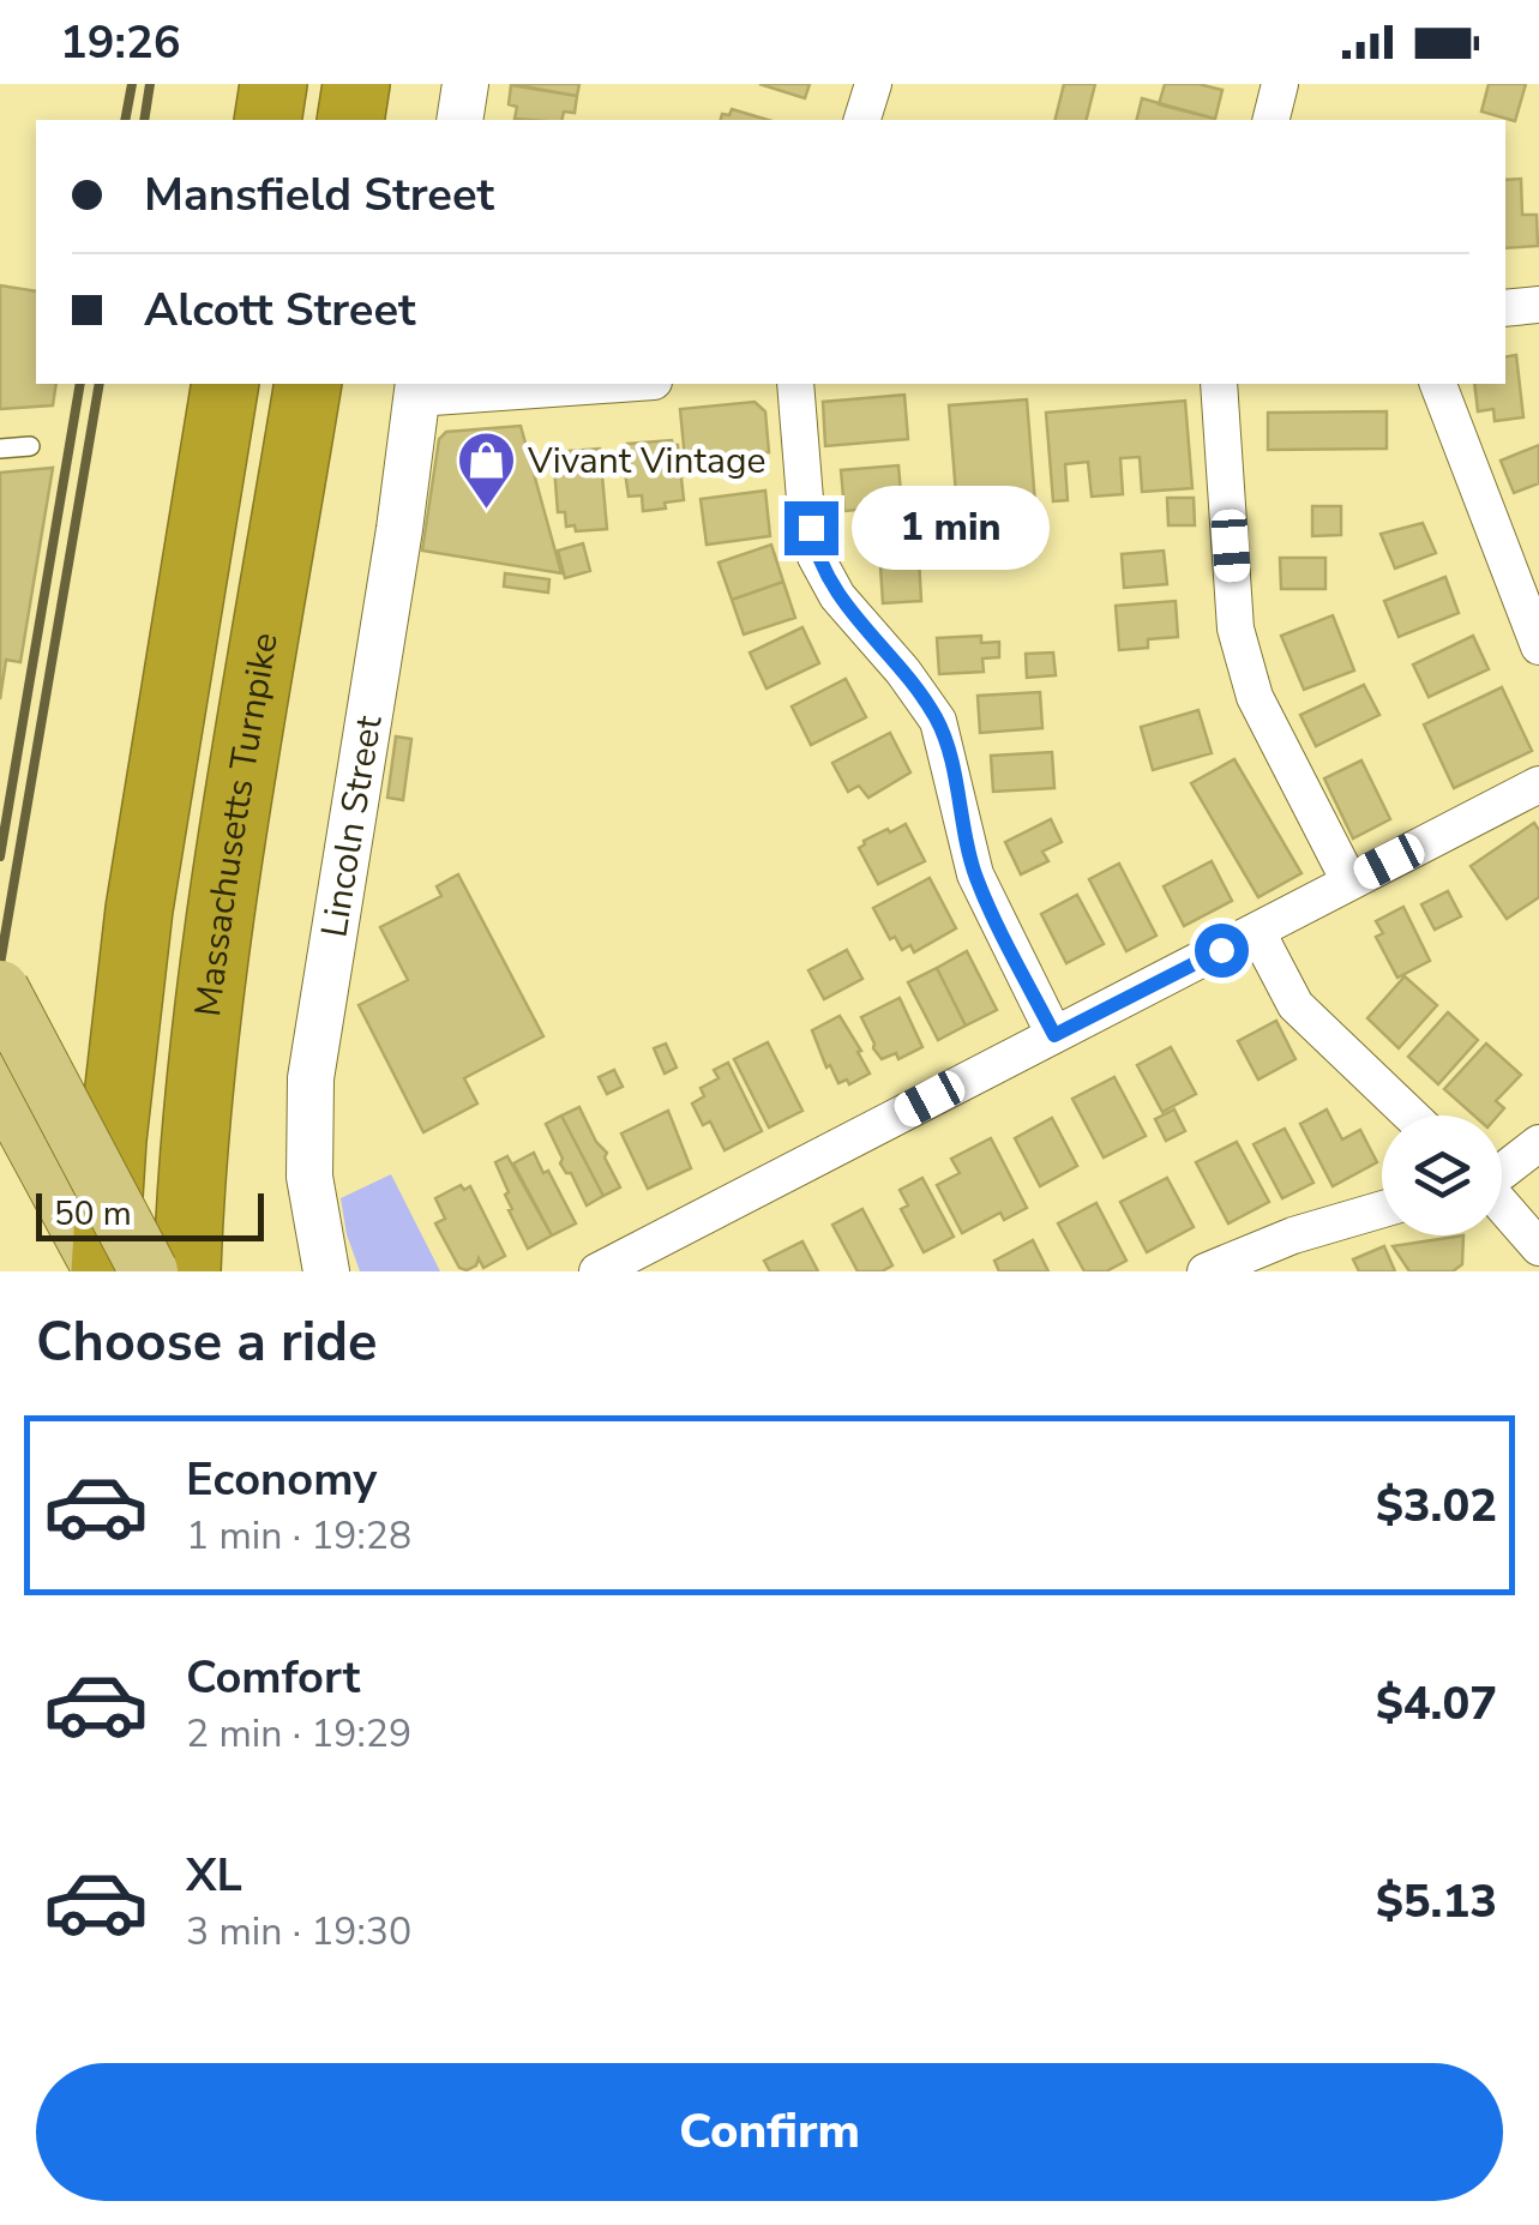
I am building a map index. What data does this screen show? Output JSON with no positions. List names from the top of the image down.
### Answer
{
  "streets": {
    "highway": ["Massachusetts Turnpike"],
    "street": ["Lincoln Street"]
  },
  "places": {
    "shop": ["Vivant Vintage"]
  },
  "scale_bar": "50 m",
  "page": {
    "status": "19:26",
    "banner": ["Mansfield Street", "Alcott Street"],
    "bubble": "1 min",
    "scale": "50 m",
    "heading": "Choose a ride",
    "list": [
      {
        "name": "Economy",
        "note": "1 min · 19:28",
        "value": "$3.02"
      },
      {
        "name": "Comfort",
        "note": "2 min · 19:29",
        "value": "$4.07"
      },
      {
        "name": "XL",
        "note": "3 min · 19:30",
        "value": "$5.13"
      }
    ],
    "buttons": "Confirm"
  }
}
